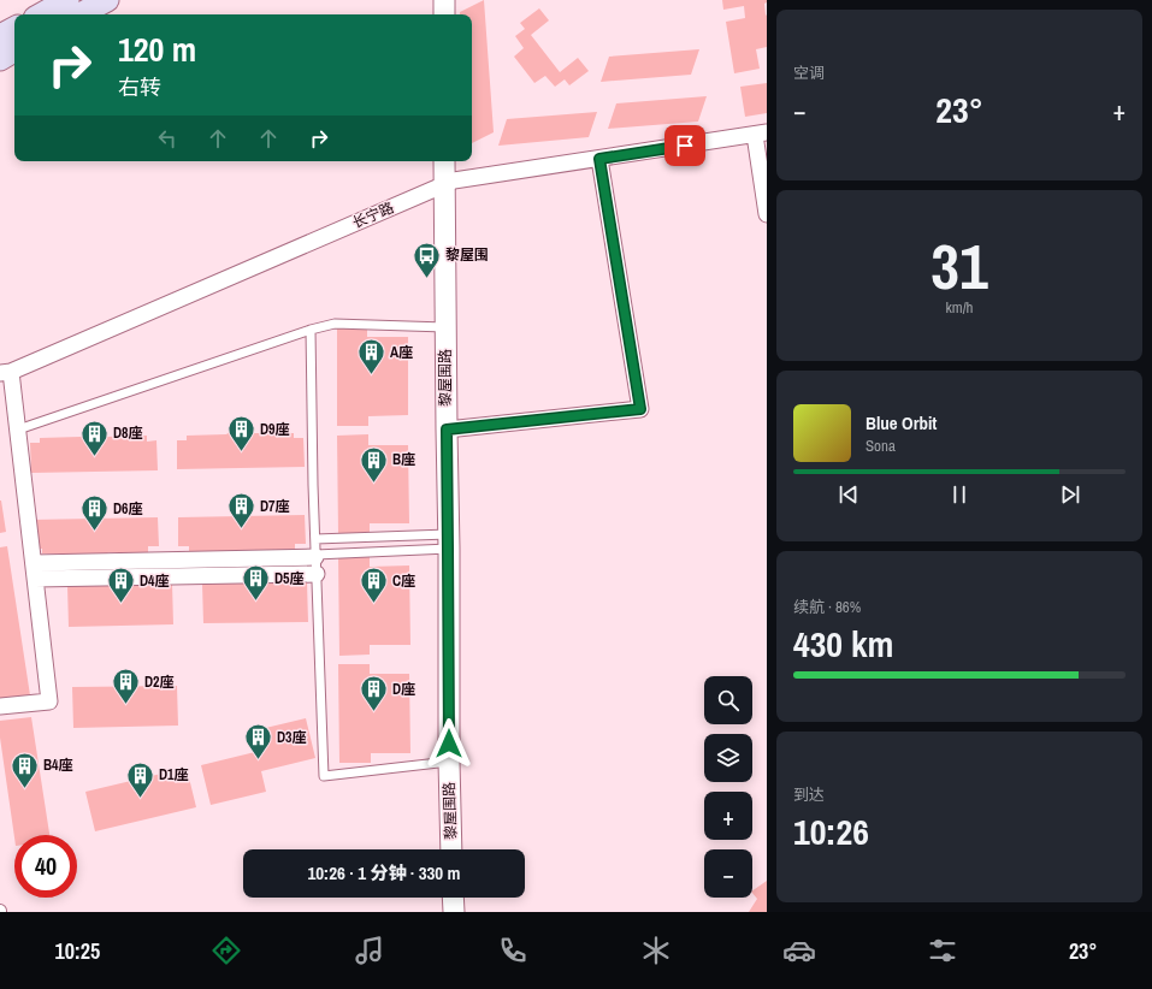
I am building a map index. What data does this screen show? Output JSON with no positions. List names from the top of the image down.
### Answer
{
  "streets": {
    "street": ["长宁路", "黎屋围路"]
  },
  "crossings": [
    ["长宁路", "黎屋围路"]
  ],
  "places": {
    "bus stop": ["黎屋围"],
    "building": [
      "A座",
      "D9座",
      "D8座",
      "B座",
      "D7座",
      "D6座",
      "D5座",
      "D4座",
      "C座",
      "D2座",
      "D座",
      "D3座",
      "B4座",
      "D1座"
    ]
  },
  "page": {
    "tile": [
      "空调",
      ["31", "km/h"],
      ["续航 · 86%", "430 km"],
      ["到达", "10:26"]
    ],
    "turn": ["120 m", "右转"],
    "heat": ["−", "23°", "+"],
    "song": ["Blue Orbit", "Sona"],
    "map_buttons": ["+", "−"],
    "limit": "40",
    "trip": "10:26 · 1 分钟 · 330 m",
    "tabs": ["10:25", "23°"]
  }
}
